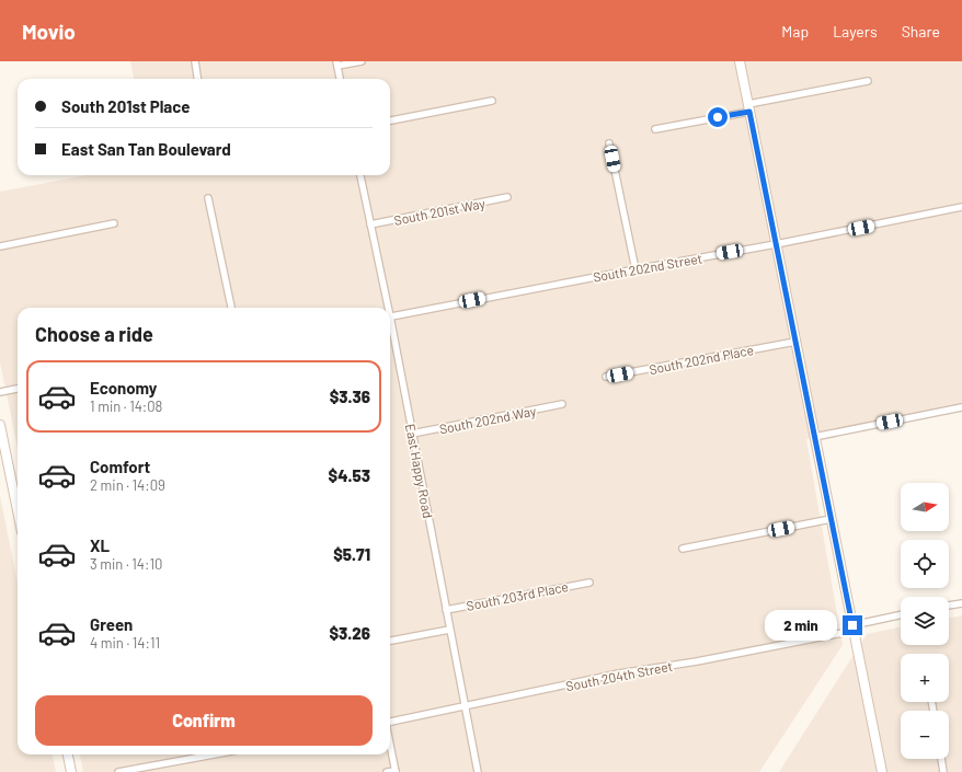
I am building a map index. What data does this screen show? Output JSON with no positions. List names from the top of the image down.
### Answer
{
  "streets": {
    "street": [
      "South 201st Way",
      "South 202nd Street",
      "South 202nd Place",
      "South 202nd Way",
      "East Happy Road",
      "South 203rd Place",
      "South 204th Street"
    ]
  },
  "crossings": [
    ["South 201st Way", "East Happy Road"],
    ["South 202nd Way", "East Happy Road"],
    ["East Happy Road", "South 203rd Place"],
    ["East Happy Road", "South 204th Street"]
  ],
  "north": "right",
  "page": {
    "header": "Movio",
    "nav": ["Map", "Layers", "Share"],
    "banner": ["South 201st Place", "East San Tan Boulevard"],
    "heading": "Choose a ride",
    "list": [
      {
        "name": "Economy",
        "note": "1 min · 14:08",
        "value": "$3.36"
      },
      {
        "name": "Comfort",
        "note": "2 min · 14:09",
        "value": "$4.53"
      },
      {
        "name": "XL",
        "note": "3 min · 14:10",
        "value": "$5.71"
      },
      {
        "name": "Green",
        "note": "4 min · 14:11",
        "value": "$3.26"
      }
    ],
    "map_buttons": ["+", "−"],
    "bubble": "2 min",
    "buttons": "Confirm"
  }
}
